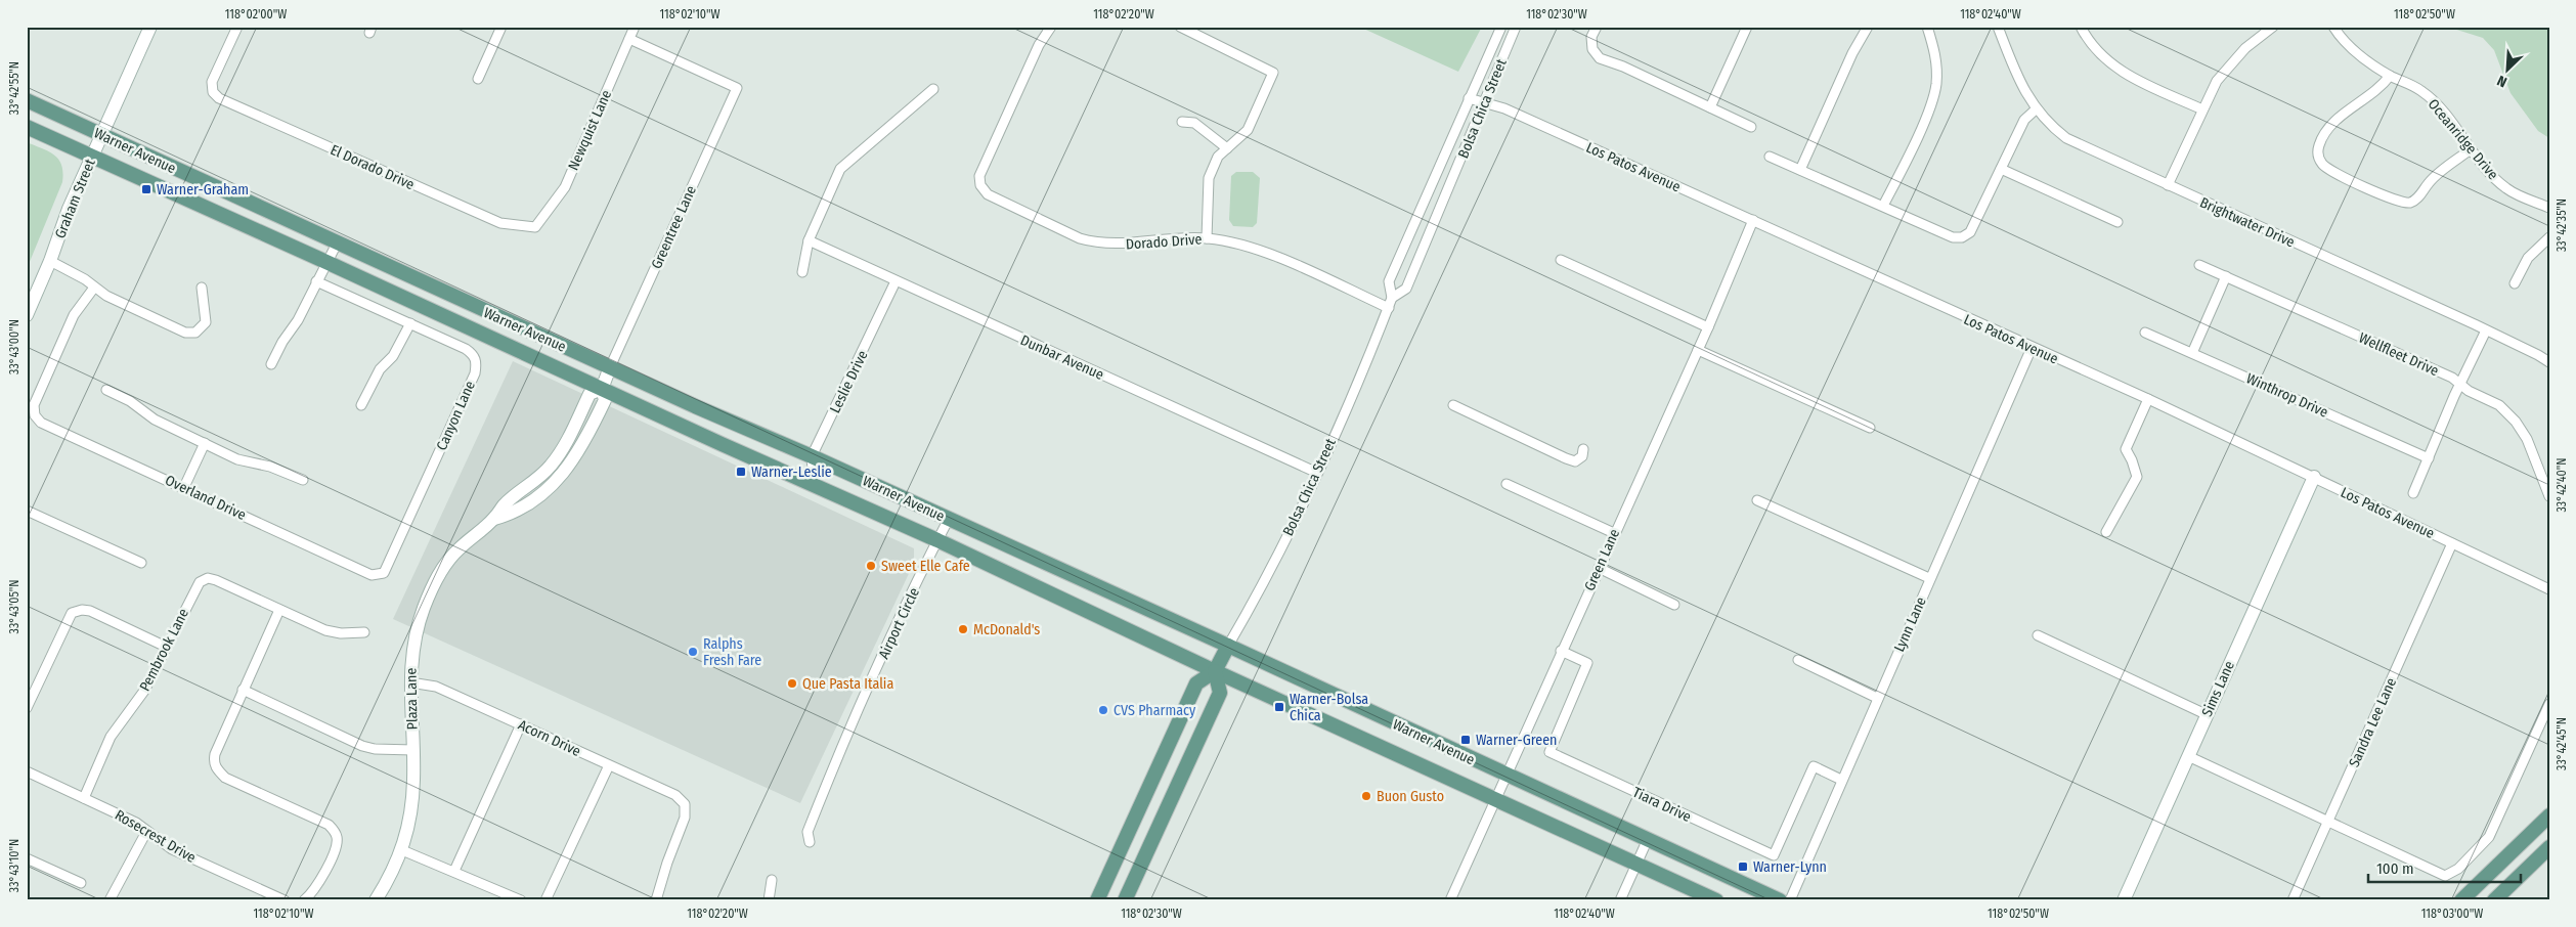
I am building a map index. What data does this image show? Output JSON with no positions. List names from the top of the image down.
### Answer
{
  "streets": {
    "main road": ["Bolsa Chica Street", "Warner Avenue"],
    "street": [
      "Newquist Lane",
      "Oceanridge Drive",
      "El Dorado Drive",
      "Los Patos Avenue",
      "Graham Street",
      "Brightwater Drive",
      "Greentree Lane",
      "Dorado Drive",
      "Wellfleet Drive",
      "Dunbar Avenue",
      "Leslie Drive",
      "Winthrop Drive",
      "Canyon Lane",
      "Overland Drive",
      "Green Lane",
      "Airport Circle",
      "Lynn Lane",
      "Pembrook Lane",
      "Sims Lane",
      "Plaza Lane",
      "Sandra Lee Lane",
      "Acorn Drive",
      "Tiara Drive",
      "Rosecrest Drive"
    ]
  },
  "crossings": [
    ["Bolsa Chica Street", "Warner Avenue"],
    ["Bolsa Chica Street", "Los Patos Avenue"],
    ["Bolsa Chica Street", "Dorado Drive"],
    ["Bolsa Chica Street", "Dunbar Avenue"],
    ["Newquist Lane", "El Dorado Drive"],
    ["Newquist Lane", "Greentree Lane"],
    ["Warner Avenue", "Graham Street"],
    ["Warner Avenue", "Greentree Lane"],
    ["Warner Avenue", "Leslie Drive"],
    ["Warner Avenue", "Green Lane"],
    ["Warner Avenue", "Airport Circle"],
    ["Warner Avenue", "Plaza Lane"],
    ["Los Patos Avenue", "Green Lane"],
    ["Los Patos Avenue", "Lynn Lane"],
    ["Los Patos Avenue", "Sims Lane"],
    ["Los Patos Avenue", "Sandra Lee Lane"],
    ["Greentree Lane", "Plaza Lane"],
    ["Dunbar Avenue", "Leslie Drive"],
    ["Canyon Lane", "Overland Drive"],
    ["Green Lane", "Tiara Drive"],
    ["Lynn Lane", "Tiara Drive"],
    ["Pembrook Lane", "Rosecrest Drive"],
    ["Plaza Lane", "Acorn Drive"]
  ],
  "places": {
    "transit": [
      "Warner-Graham",
      "Warner-Leslie",
      "Warner-Bolsa Chica",
      "Warner-Green",
      "Warner-Lynn"
    ],
    "other": [
      "Sweet Elle Cafe",
      "McDonald's",
      "Ralphs Fresh Fare",
      "Que Pasta Italia",
      "CVS Pharmacy",
      "Buon Gusto"
    ]
  },
  "scale_bar": "100 m",
  "north": "bottom left",
  "coordinates": [
    "118°02'00\"W",
    "118°02'10\"W",
    "118°02'20\"W",
    "118°02'30\"W",
    "118°02'40\"W",
    "118°02'50\"W",
    "33°42'55\"N",
    "33°42'35\"N",
    "33°43'00\"N",
    "33°42'40\"N",
    "33°43'05\"N",
    "33°42'45\"N",
    "33°43'10\"N",
    "118°03'00\"W"
  ]
}
